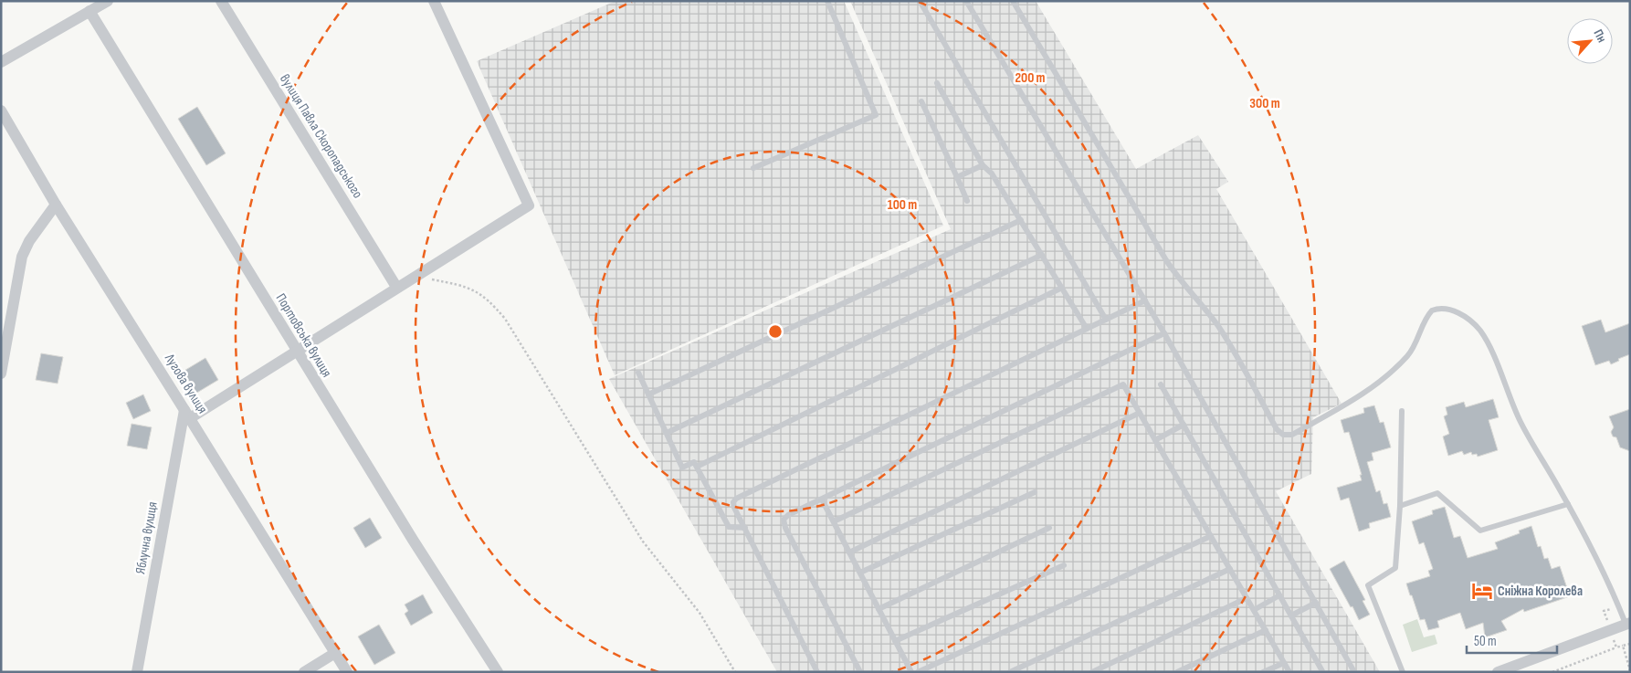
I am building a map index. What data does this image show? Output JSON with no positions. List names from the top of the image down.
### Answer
{
  "streets": {
    "street": [
      "вулиця Павла Скоропадського",
      "Портовська вулиця",
      "Лугова вулиця",
      "Яблучна вулиця"
    ]
  },
  "crossings": [
    ["Лугова вулиця", "Яблучна вулиця"]
  ],
  "places": {
    "hotel": ["Сніжна Королева"]
  },
  "scale_bar": "50 m",
  "north": "top right",
  "rings": ["200 m", "300 m", "100 m"]
}
